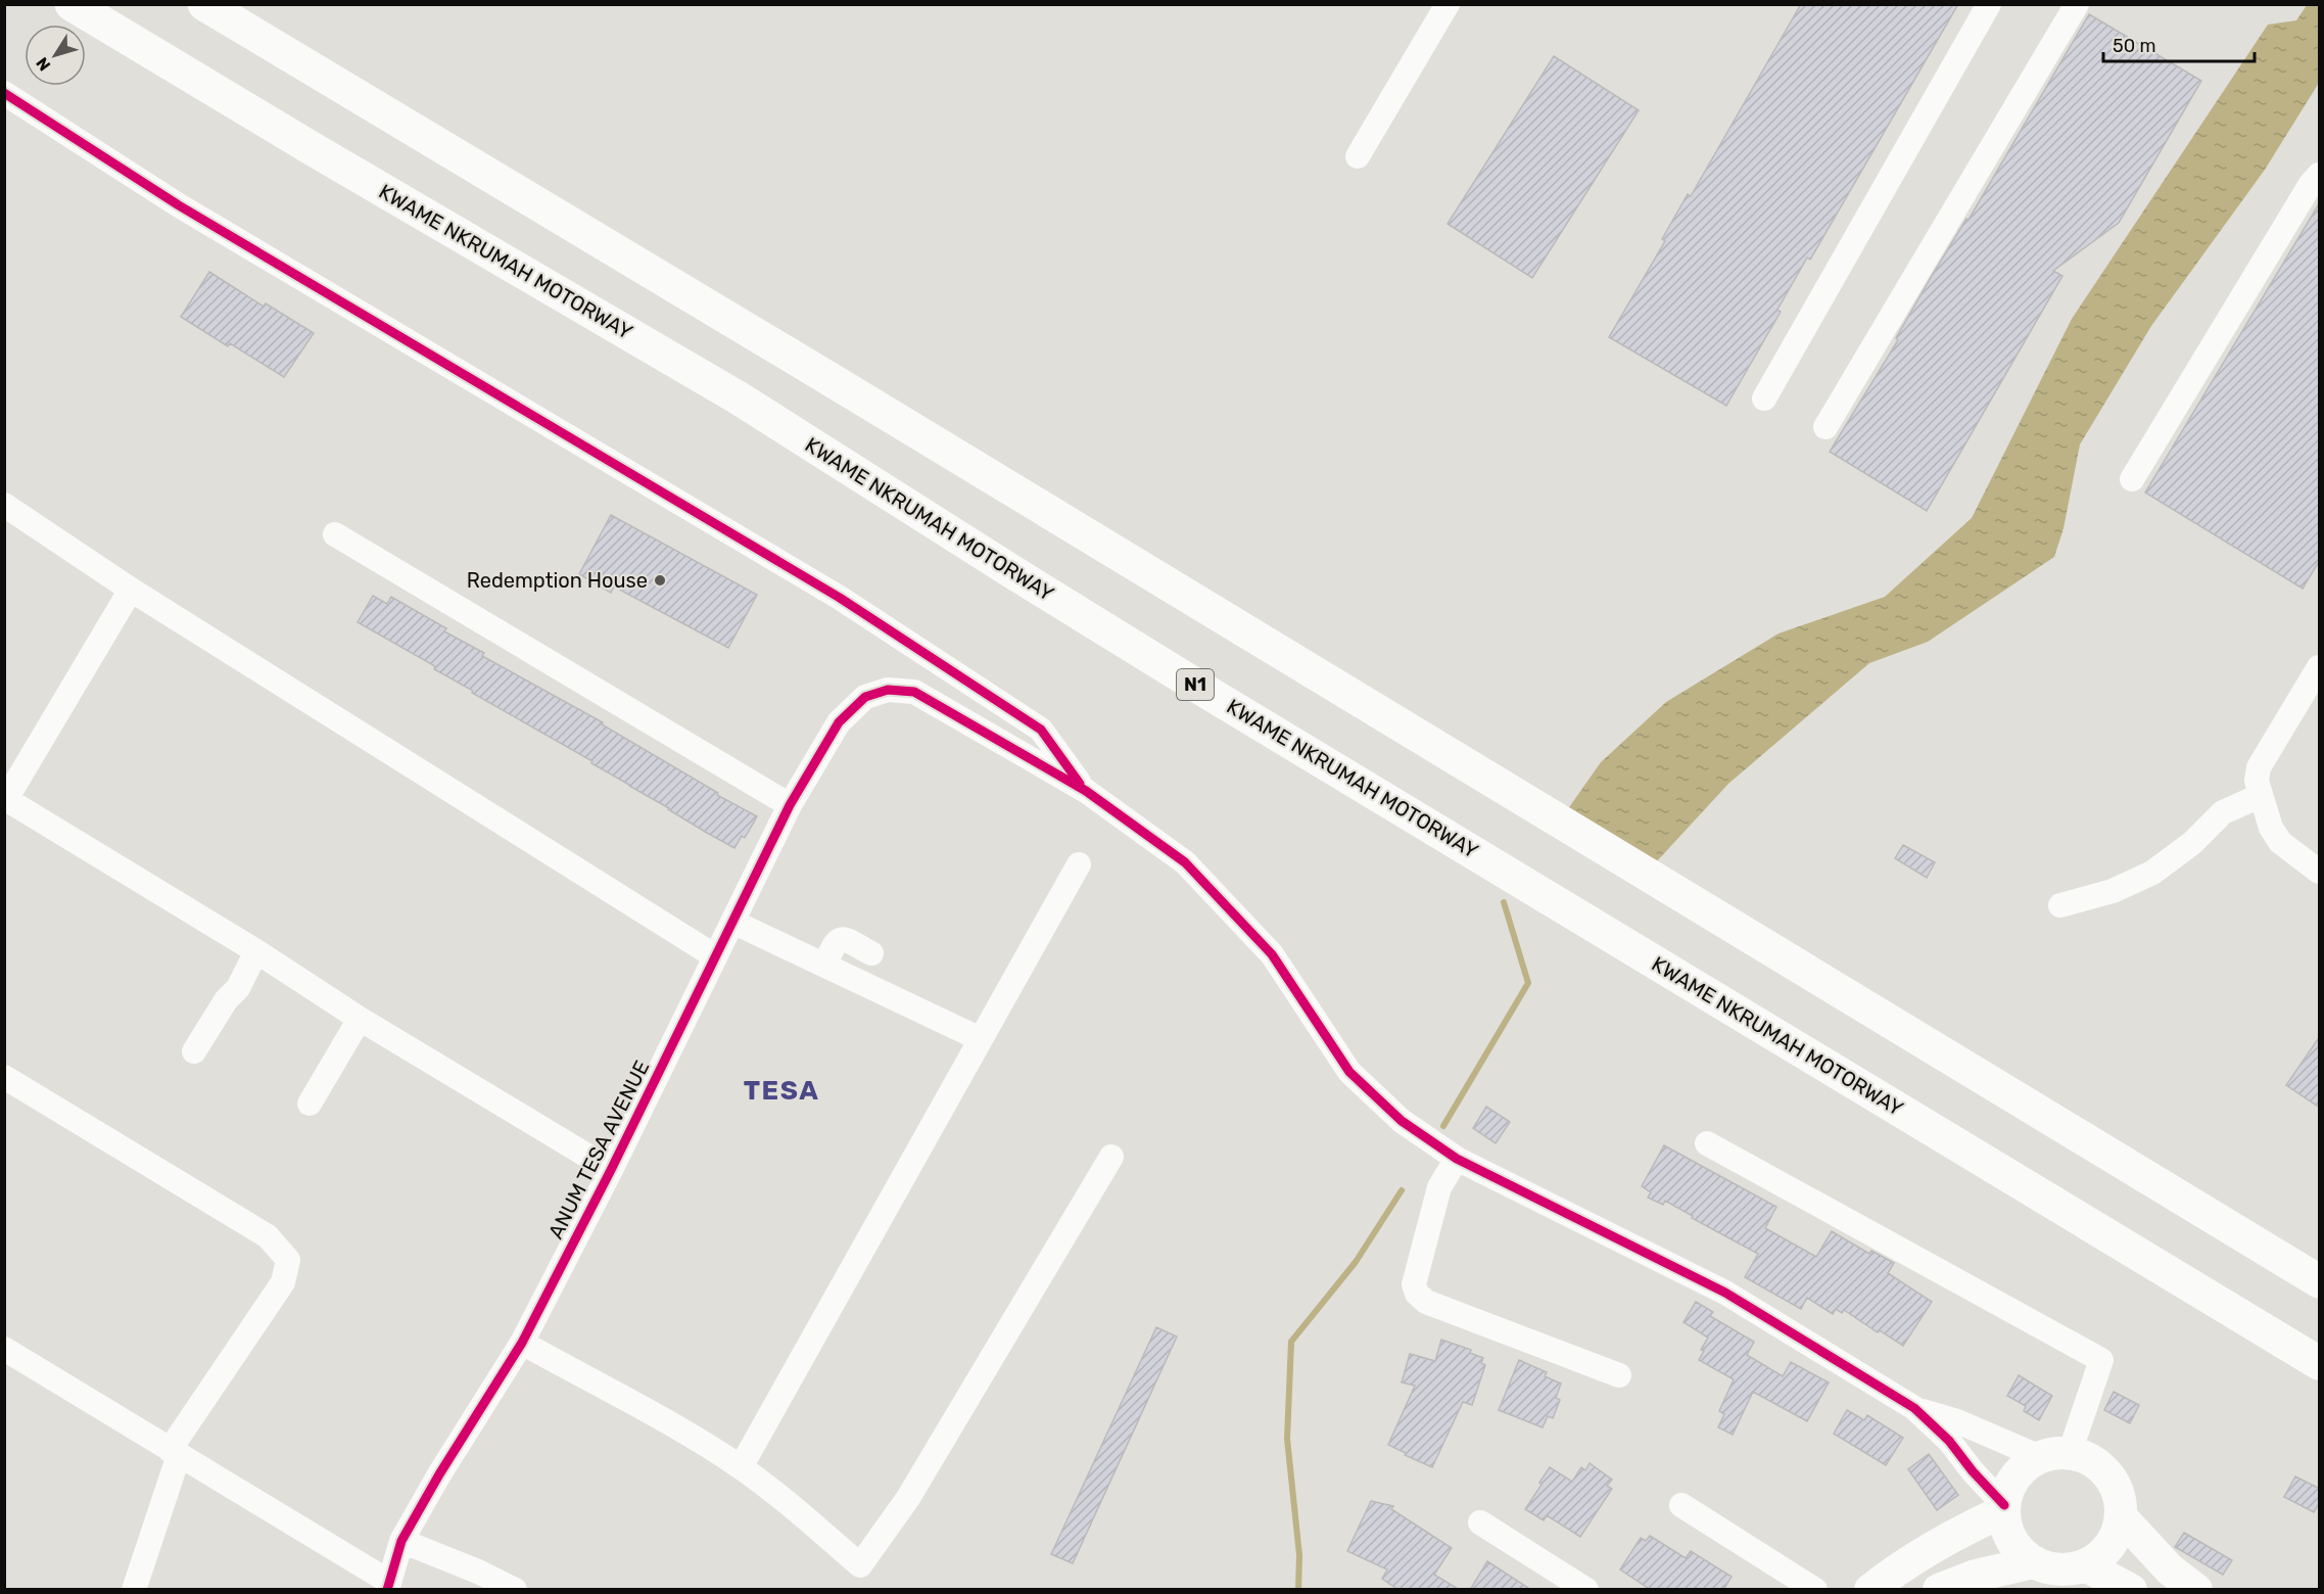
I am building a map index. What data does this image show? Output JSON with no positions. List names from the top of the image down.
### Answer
{
  "streets": {
    "highway": ["KWAME NKRUMAH MOTORWAY", "N1"],
    "street": ["ANUM TESA AVENUE"]
  },
  "districts": ["TESA"],
  "places": ["Redemption House"],
  "scale_bar": "50 m",
  "north": "bottom left"
}
